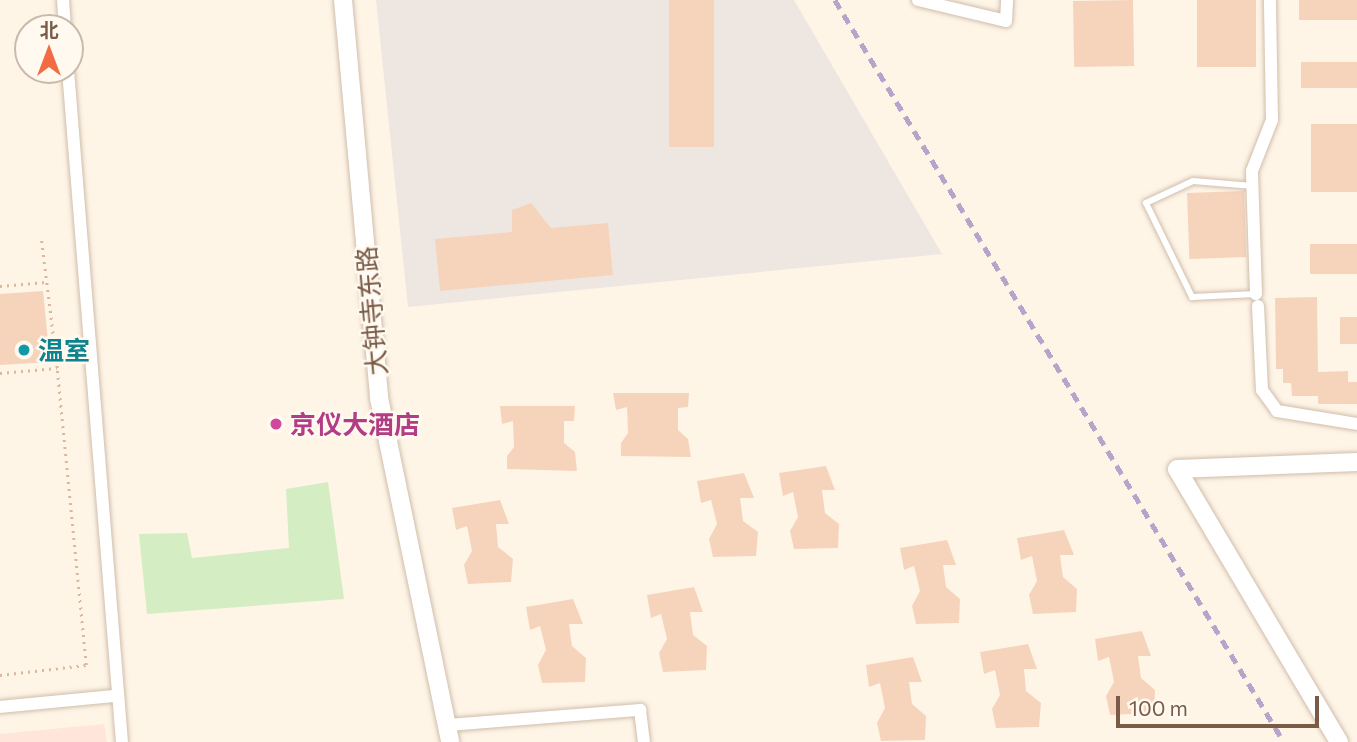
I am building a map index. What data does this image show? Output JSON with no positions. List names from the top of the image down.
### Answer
{
  "streets": {
    "street": ["大钟寺东路"]
  },
  "places": ["温室", "京仪大酒店"],
  "scale_bar": "100 m",
  "north": "top"
}
